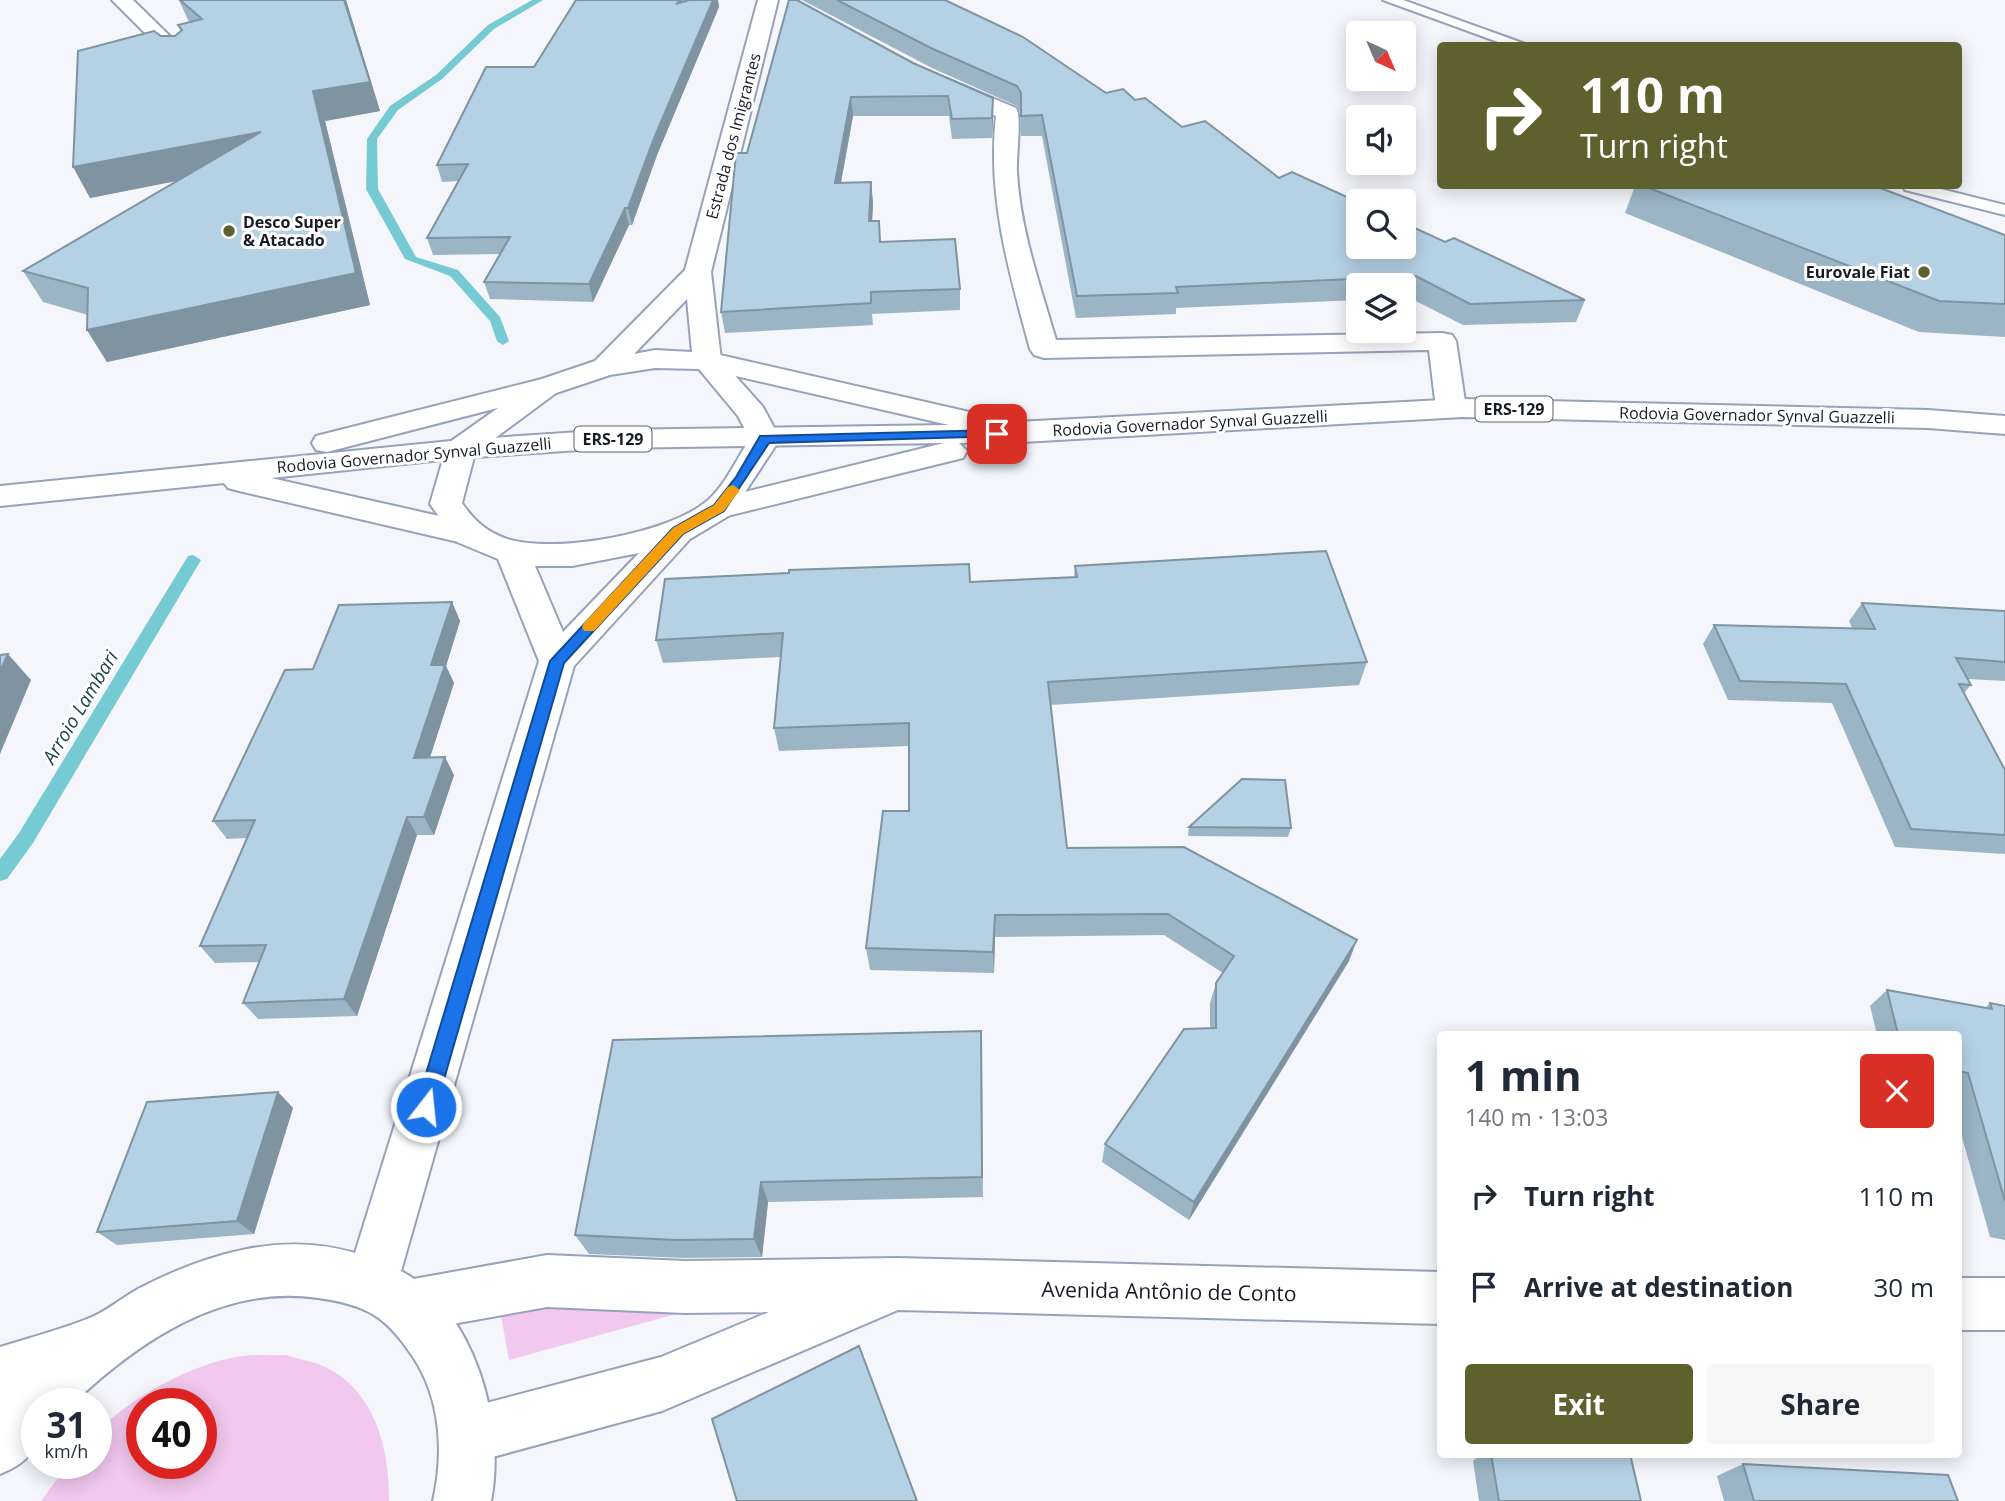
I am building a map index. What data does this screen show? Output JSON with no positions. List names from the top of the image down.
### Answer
{
  "streets": {
    "street": [
      "Estrada dos Imigrantes",
      "ERS-129",
      "Rodovia Governador Synval Guazzelli",
      "Avenida Antônio de Conto"
    ]
  },
  "crossings": [
    ["Estrada dos Imigrantes", "Rodovia Governador Synval Guazzelli"]
  ],
  "water": ["Arroio Lambari"],
  "places": ["Desco Super & Atacado", "Eurovale Fiat"],
  "north": "bottom right",
  "page": {
    "turn": ["110 m", "Turn right"],
    "heading": ["1 min", "140 m · 13:03"],
    "list": [
      {
        "name": "Turn right",
        "value": "110 m"
      },
      {
        "name": "Arrive at destination",
        "value": "30 m"
      }
    ],
    "buttons": ["Exit", "Share"],
    "speed": "31 km/h",
    "limit": "40"
  }
}
